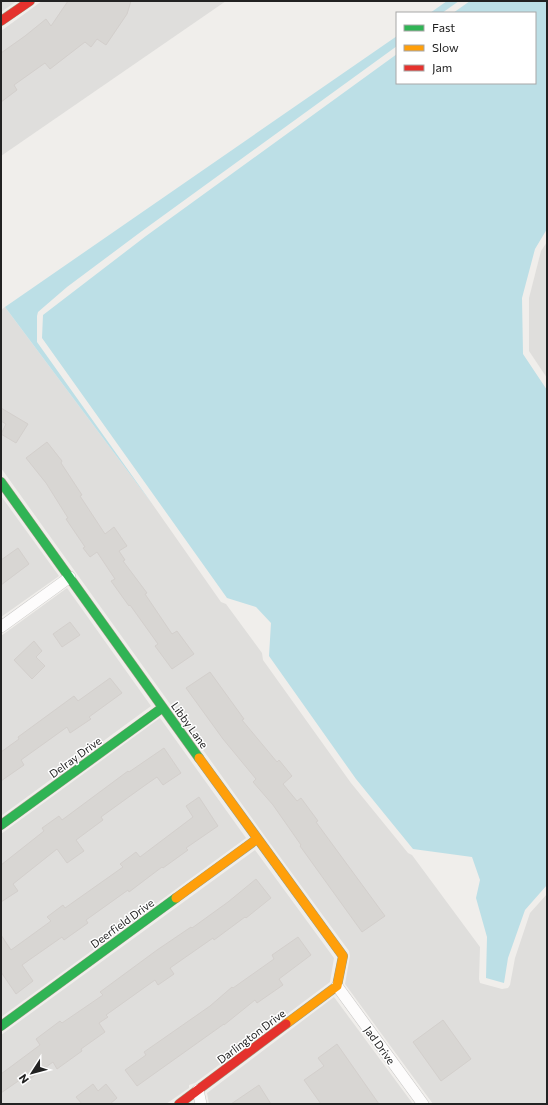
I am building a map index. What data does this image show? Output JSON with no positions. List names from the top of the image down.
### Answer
{
  "streets": {
    "street": [
      "Libby Lane",
      "Delray Drive",
      "Deerfield Drive",
      "Darlington Drive",
      "Jad Drive"
    ]
  },
  "crossings": [
    ["Libby Lane", "Delray Drive"],
    ["Libby Lane", "Deerfield Drive"],
    ["Libby Lane", "Darlington Drive"],
    ["Libby Lane", "Jad Drive"],
    ["Darlington Drive", "Jad Drive"]
  ],
  "legend": ["Fast", "Slow", "Jam"],
  "north": "bottom left"
}
